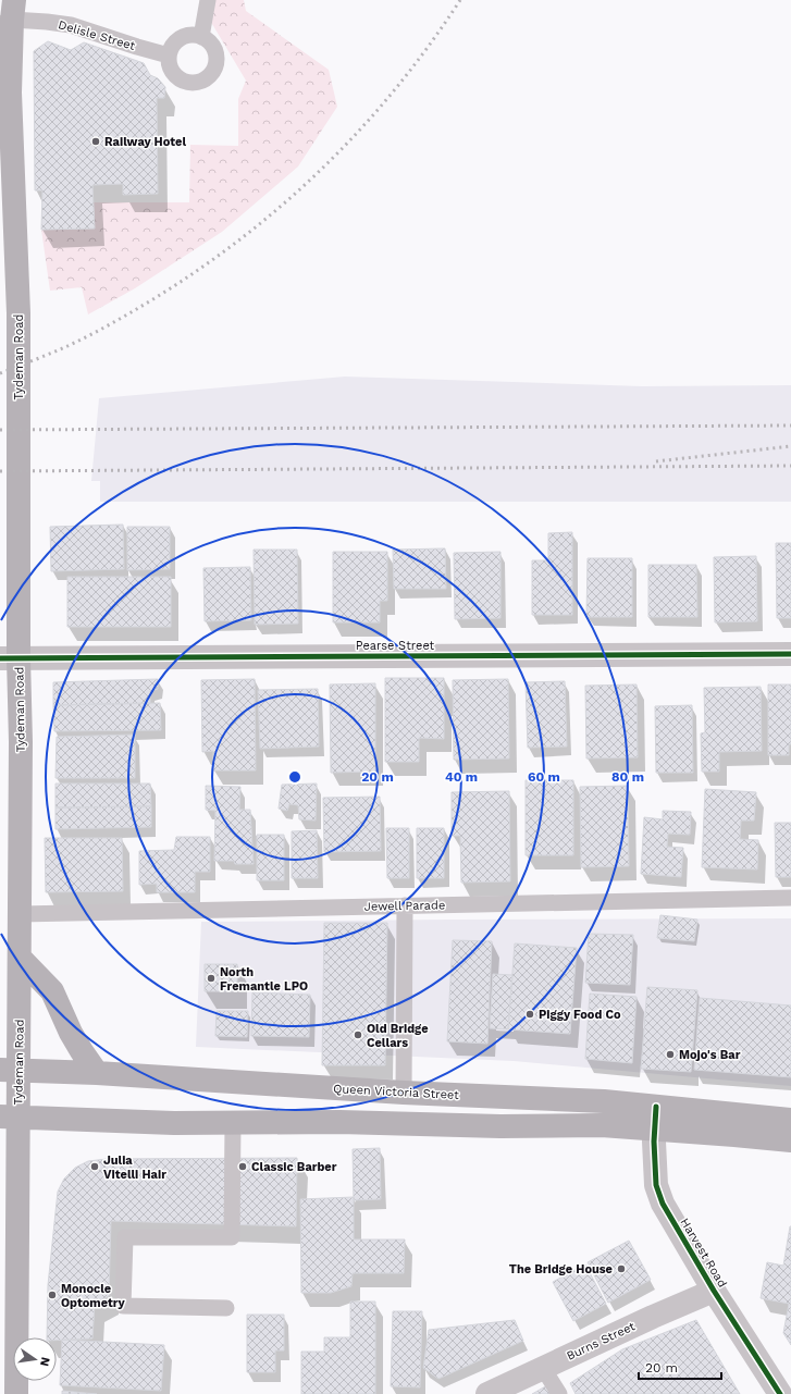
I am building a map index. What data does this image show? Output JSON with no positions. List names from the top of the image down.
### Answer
{
  "streets": {
    "main road": ["Tydeman Road", "Queen Victoria Street"],
    "street": ["Pearse Street", "Harvest Road", "Burns Street"],
    "lane": ["Delisle Street", "Jewell Parade"]
  },
  "crossings": [
    ["Delisle Street", "Tydeman Road"],
    ["Tydeman Road", "Pearse Street"],
    ["Tydeman Road", "Jewell Parade"],
    ["Tydeman Road", "Queen Victoria Street"],
    ["Queen Victoria Street", "Harvest Road"],
    ["Harvest Road", "Burns Street"]
  ],
  "places": [
    "Railway Hotel",
    "North Fremantle LPO",
    "Piggy Food Co",
    "Old Bridge Cellars",
    "Mojo's Bar",
    "Julia Vitelli Hair",
    "Classic Barber",
    "The Bridge House",
    "Monocle Optometry"
  ],
  "scale_bar": "20 m",
  "north": "right",
  "rings": [
    "20 m",
    "40 m",
    "60 m",
    "80 m"
  ]
}
